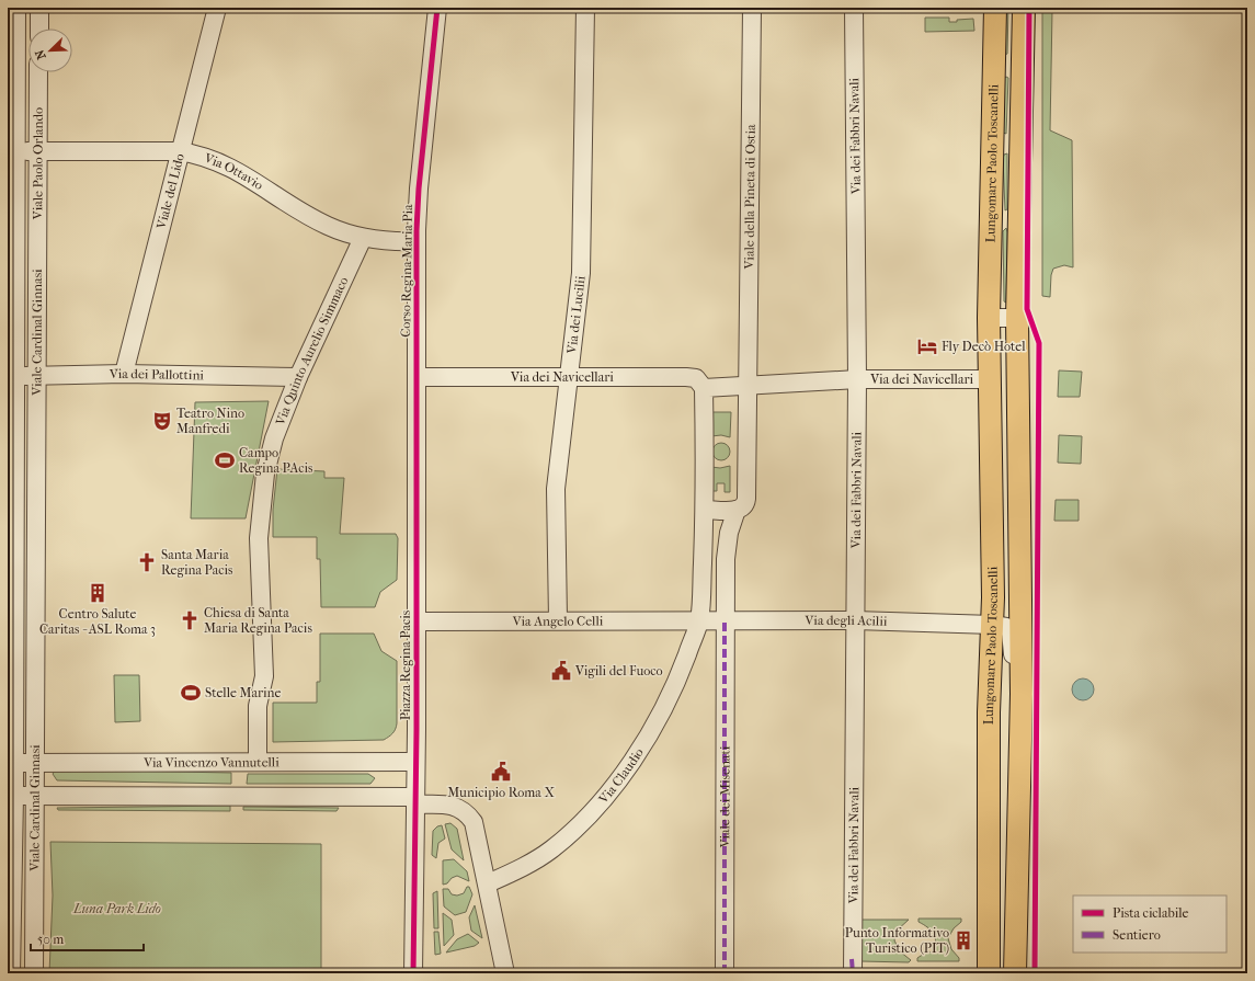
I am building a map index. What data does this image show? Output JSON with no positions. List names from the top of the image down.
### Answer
{
  "streets": {
    "main road": ["Lungomare Paolo Toscanelli"],
    "street": [
      "Via dei Fabbri Navali",
      "Viale Paolo Orlando",
      "Via Ottavio",
      "Viale del Lido",
      "Viale della Pineta di Ostia",
      "Corso Regina Maria Pia",
      "Via dei Lucilii",
      "Viale Cardinal Ginnasi",
      "Via Quinto Aurelio Simmaco",
      "Via dei Pallottini",
      "Via dei Navicellari",
      "Via Angelo Celli",
      "Via degli Acilii",
      "Piazza Regina Pacis",
      "Via Vincenzo Vannutelli",
      "Via Claudio",
      "Viale dei Misenati"
    ]
  },
  "crossings": [
    ["Via dei Fabbri Navali", "Via dei Navicellari"],
    ["Via dei Fabbri Navali", "Via degli Acilii"],
    ["Viale Paolo Orlando", "Via Ottavio"],
    ["Viale Paolo Orlando", "Viale Cardinal Ginnasi"],
    ["Lungomare Paolo Toscanelli", "Via dei Navicellari"],
    ["Lungomare Paolo Toscanelli", "Via degli Acilii"],
    ["Via Ottavio", "Viale del Lido"],
    ["Via Ottavio", "Corso Regina Maria Pia"],
    ["Via Ottavio", "Via Quinto Aurelio Simmaco"],
    ["Viale del Lido", "Via dei Pallottini"],
    ["Viale della Pineta di Ostia", "Via dei Navicellari"],
    ["Viale della Pineta di Ostia", "Viale dei Misenati"],
    ["Corso Regina Maria Pia", "Via dei Navicellari"],
    ["Corso Regina Maria Pia", "Piazza Regina Pacis"],
    ["Via dei Lucilii", "Via dei Navicellari"],
    ["Via dei Lucilii", "Via Angelo Celli"],
    ["Viale Cardinal Ginnasi", "Via dei Pallottini"],
    ["Viale Cardinal Ginnasi", "Via Vincenzo Vannutelli"],
    ["Via Quinto Aurelio Simmaco", "Via dei Pallottini"],
    ["Via Quinto Aurelio Simmaco", "Via Vincenzo Vannutelli"],
    ["Via dei Navicellari", "Via Claudio"],
    ["Via Angelo Celli", "Via degli Acilii"],
    ["Via Angelo Celli", "Piazza Regina Pacis"],
    ["Via Angelo Celli", "Via Claudio"],
    ["Via degli Acilii", "Via Claudio"],
    ["Via degli Acilii", "Viale dei Misenati"],
    ["Piazza Regina Pacis", "Via Vincenzo Vannutelli"]
  ],
  "parks": ["Luna Park Lido"],
  "places": {
    "hotel": ["Fly Decò Hotel"],
    "theatre": ["Teatro Nino Manfredi"],
    "sports": ["Campo Regina PAcis", "Stelle Marine"],
    "church": ["Santa Maria Regina Pacis", "Chiesa di Santa Maria Regina Pacis"],
    "building": ["Centro Salute Caritas - ASL Roma 3", "Punto Informativo Turistico (PIT)"],
    "public building": ["Vigili del Fuoco", "Municipio Roma X"]
  },
  "legend": ["Pista ciclabile", "Sentiero"],
  "scale_bar": "50 m",
  "north": "bottom left"
}
